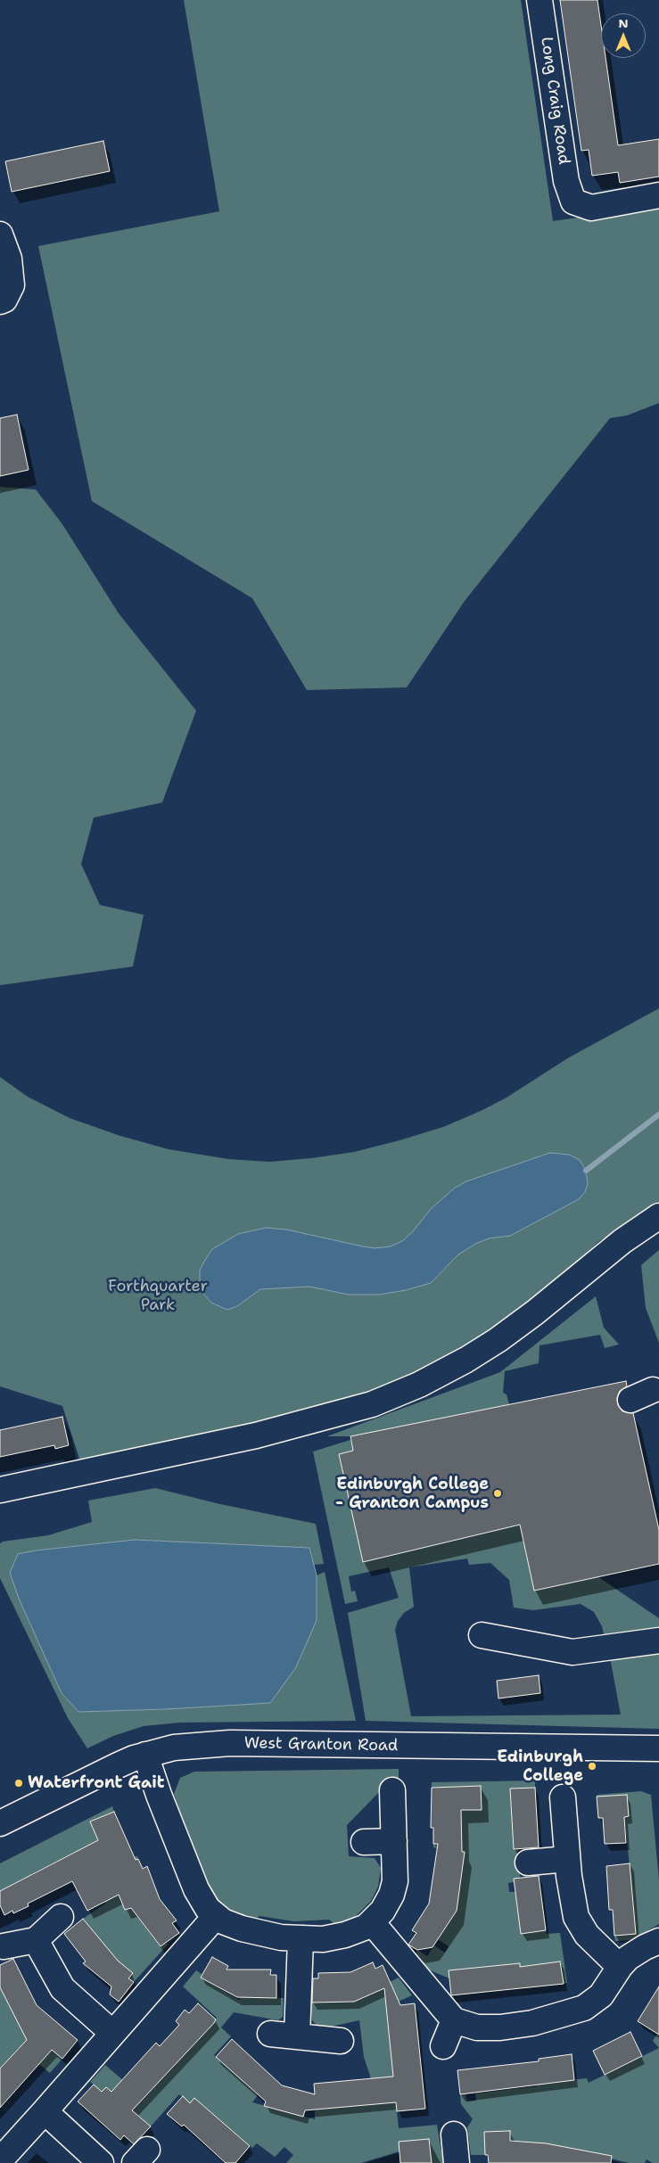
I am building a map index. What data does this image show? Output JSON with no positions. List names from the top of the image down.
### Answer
{
  "streets": {
    "street": ["Long Craig Road", "West Granton Road"]
  },
  "parks": ["Forthquarter Park"],
  "places": ["Edinburgh College - Granton Campus", "Edinburgh College", "Waterfront Gait"],
  "north": "top"
}
